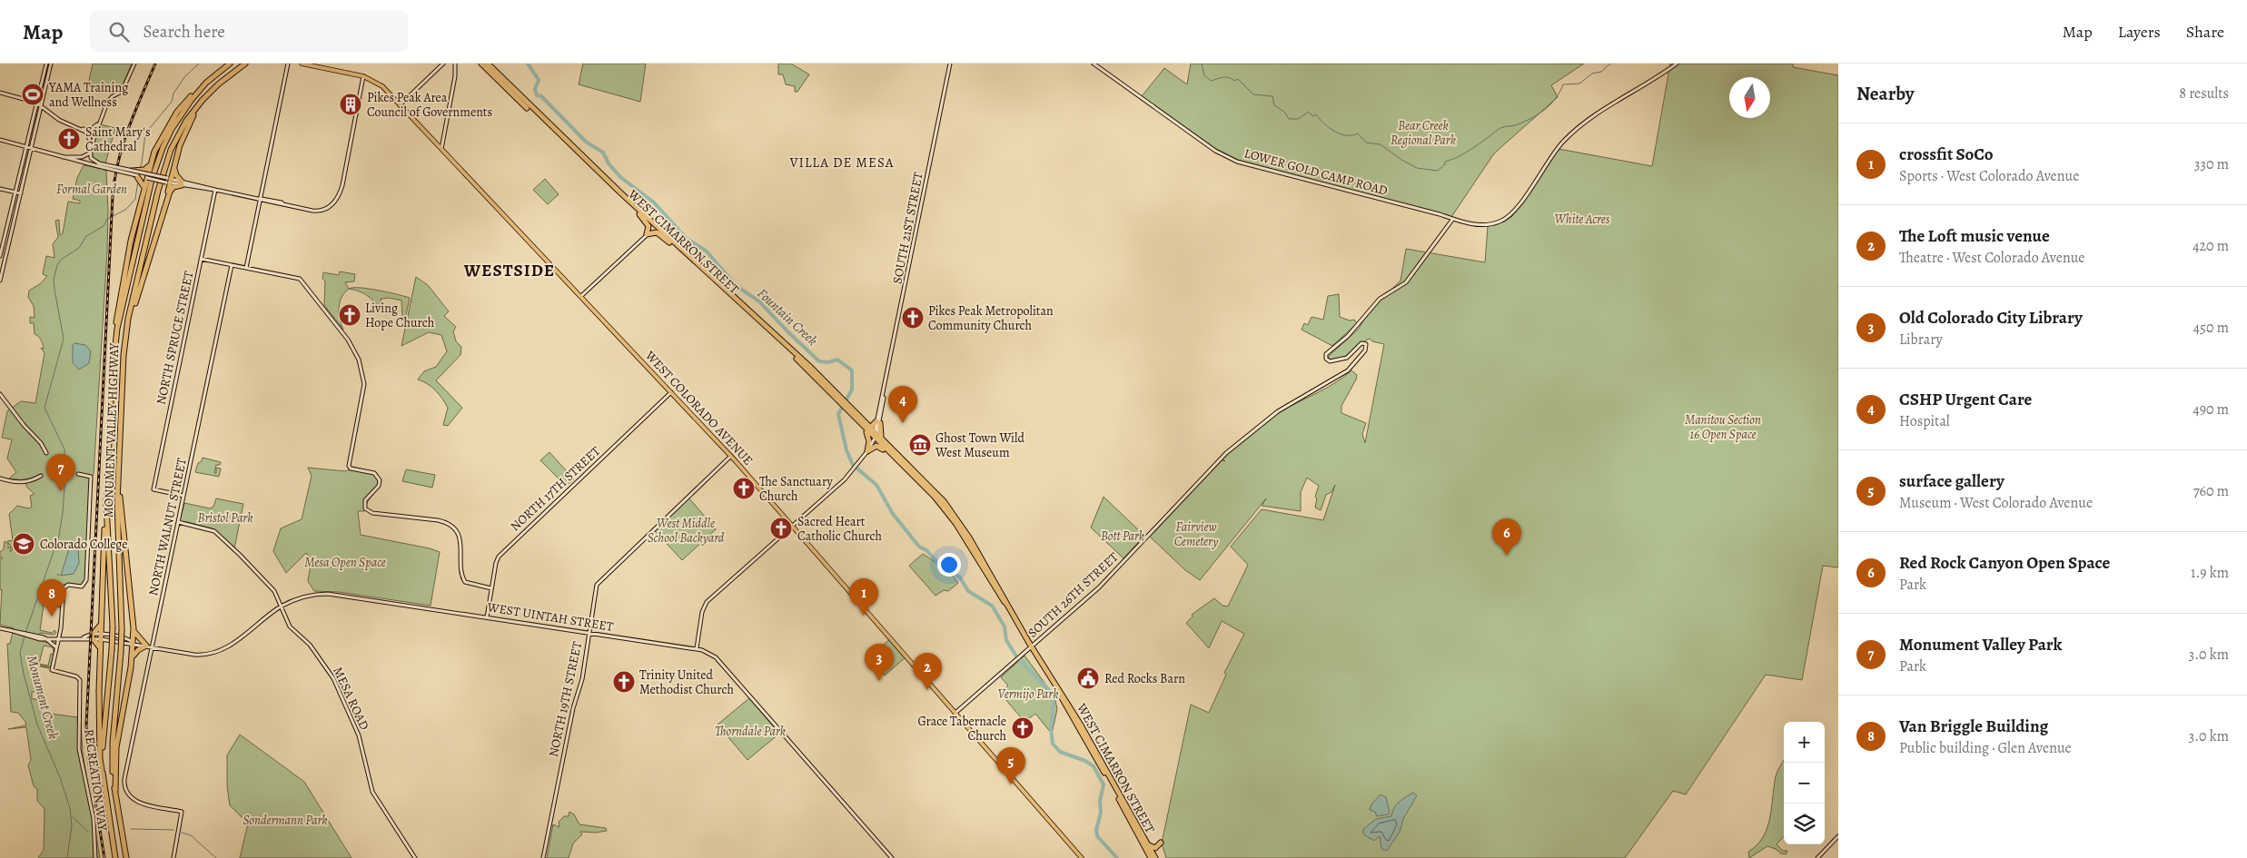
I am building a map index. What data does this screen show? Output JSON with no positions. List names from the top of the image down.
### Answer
{
  "streets": {
    "highway": ["WEST CIMARRON STREET", "MONUMENT VALLEY HIGHWAY"],
    "main road": [
      "LOWER GOLD CAMP ROAD",
      "SOUTH 21ST STREET",
      "NORTH SPRUCE STREET",
      "WEST COLORADO AVENUE",
      "NORTH 17TH STREET",
      "NORTH WALNUT STREET",
      "SOUTH 26TH STREET",
      "WEST UINTAH STREET",
      "MESA ROAD",
      "NORTH 19TH STREET",
      "RECREATION WAY"
    ]
  },
  "crossings": [
    ["LOWER GOLD CAMP ROAD", "SOUTH 26TH STREET"],
    ["SOUTH 21ST STREET", "WEST CIMARRON STREET"],
    ["SOUTH 21ST STREET", "WEST COLORADO AVENUE"],
    ["SOUTH 21ST STREET", "WEST UINTAH STREET"],
    ["WEST CIMARRON STREET", "SOUTH 26TH STREET"],
    ["NORTH SPRUCE STREET", "NORTH WALNUT STREET"],
    ["WEST COLORADO AVENUE", "NORTH 17TH STREET"],
    ["WEST COLORADO AVENUE", "SOUTH 26TH STREET"],
    ["WEST COLORADO AVENUE", "NORTH 19TH STREET"],
    ["NORTH 17TH STREET", "WEST UINTAH STREET"],
    ["NORTH WALNUT STREET", "WEST UINTAH STREET"],
    ["NORTH WALNUT STREET", "MESA ROAD"],
    ["WEST UINTAH STREET", "MESA ROAD"],
    ["WEST UINTAH STREET", "NORTH 19TH STREET"]
  ],
  "districts": ["VILLA DE MESA", "WESTSIDE"],
  "water": ["Fountain Creek", "Monument Creek"],
  "parks": [
    "Bear Creek Regional Park",
    "Formal Garden",
    "White Acres",
    "Manitou Section 16 Open Space",
    "Bristol Park",
    "West Middle School Backyard",
    "Fairview Cemetery",
    "Bott Park",
    "Mesa Open Space",
    "Vermijo Park",
    "Thorndale Park",
    "Sondermann Park"
  ],
  "places": {
    "sports": ["YAMA Training and Wellness"],
    "building": ["Pikes Peak Area Council of Governments"],
    "church": [
      "Saint Mary's Cathedral",
      "Living Hope Church",
      "Pikes Peak Metropolitan Community Church",
      "The Sanctuary Church",
      "Sacred Heart Catholic Church",
      "Trinity United Methodist Church",
      "Grace Tabernacle Church"
    ],
    "museum": ["Ghost Town Wild West Museum"],
    "school or university": ["Colorado College"],
    "public building": ["Red Rocks Barn"]
  },
  "north": "bottom",
  "page": {
    "header": "Map",
    "search": "Search here",
    "nav": ["Map", "Layers", "Share"],
    "heading": ["Nearby", "8 results"],
    "list": [
      {
        "mark": "1",
        "name": "crossfit SoCo",
        "note": "Sports · West Colorado Avenue",
        "value": "330 m"
      },
      {
        "mark": "2",
        "name": "The Loft music venue",
        "note": "Theatre · West Colorado Avenue",
        "value": "420 m"
      },
      {
        "mark": "3",
        "name": "Old Colorado City Library",
        "note": "Library",
        "value": "450 m"
      },
      {
        "mark": "4",
        "name": "CSHP Urgent Care",
        "note": "Hospital",
        "value": "490 m"
      },
      {
        "mark": "5",
        "name": "surface gallery",
        "note": "Museum · West Colorado Avenue",
        "value": "760 m"
      },
      {
        "mark": "6",
        "name": "Red Rock Canyon Open Space",
        "note": "Park",
        "value": "1.9 km"
      },
      {
        "mark": "7",
        "name": "Monument Valley Park",
        "note": "Park",
        "value": "3.0 km"
      },
      {
        "mark": "8",
        "name": "Van Briggle Building",
        "note": "Public building · Glen Avenue",
        "value": "3.0 km"
      }
    ],
    "pins": [
      "4",
      "7",
      "6",
      "1",
      "8",
      "3",
      "2",
      "5"
    ],
    "map_buttons": ["+", "−"]
  }
}
